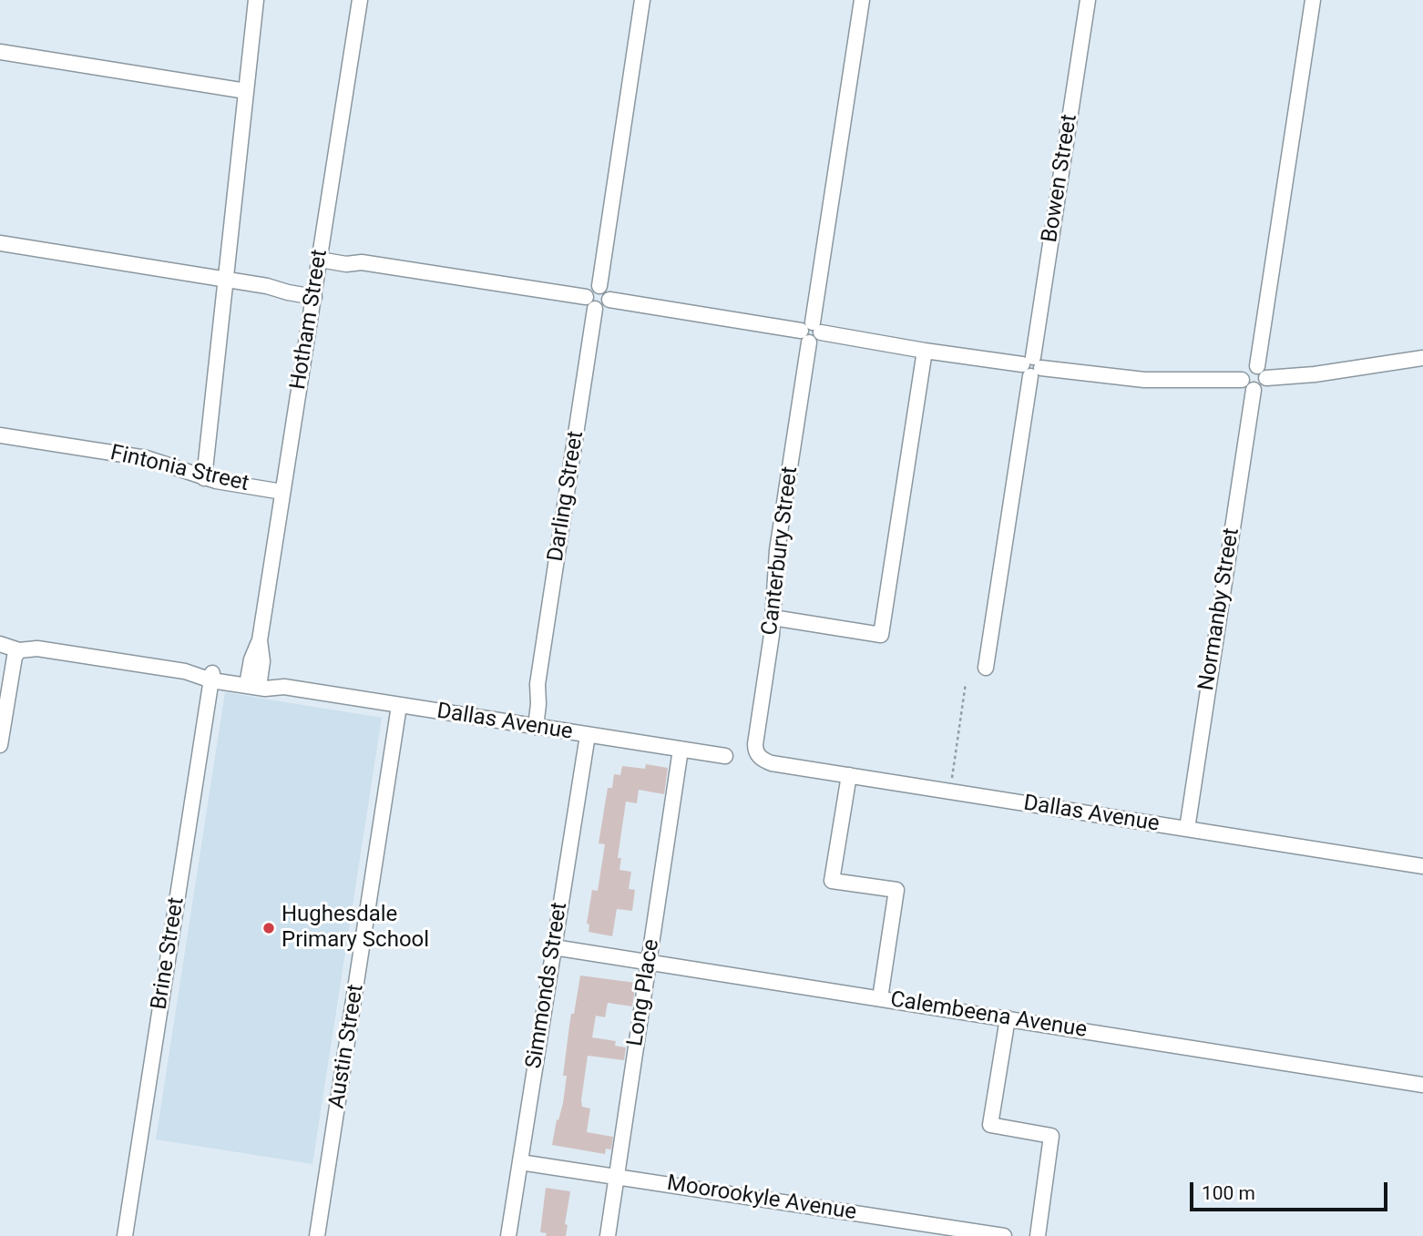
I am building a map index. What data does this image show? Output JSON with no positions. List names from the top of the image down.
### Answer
{
  "streets": {
    "street": [
      "Bowen Street",
      "Hotham Street",
      "Fintonia Street",
      "Darling Street",
      "Canterbury Street",
      "Normanby Street",
      "Dallas Avenue",
      "Brine Street",
      "Simmonds Street",
      "Long Place",
      "Calembeena Avenue",
      "Austin Street",
      "Moorookyle Avenue"
    ]
  },
  "crossings": [
    ["Hotham Street", "Fintonia Street"],
    ["Hotham Street", "Dallas Avenue"],
    ["Darling Street", "Dallas Avenue"],
    ["Canterbury Street", "Dallas Avenue"],
    ["Normanby Street", "Dallas Avenue"],
    ["Dallas Avenue", "Brine Street"],
    ["Dallas Avenue", "Simmonds Street"],
    ["Dallas Avenue", "Long Place"],
    ["Dallas Avenue", "Austin Street"],
    ["Simmonds Street", "Calembeena Avenue"],
    ["Simmonds Street", "Moorookyle Avenue"],
    ["Long Place", "Calembeena Avenue"],
    ["Long Place", "Moorookyle Avenue"]
  ],
  "places": ["Hughesdale Primary School"],
  "scale_bar": "100 m"
}
